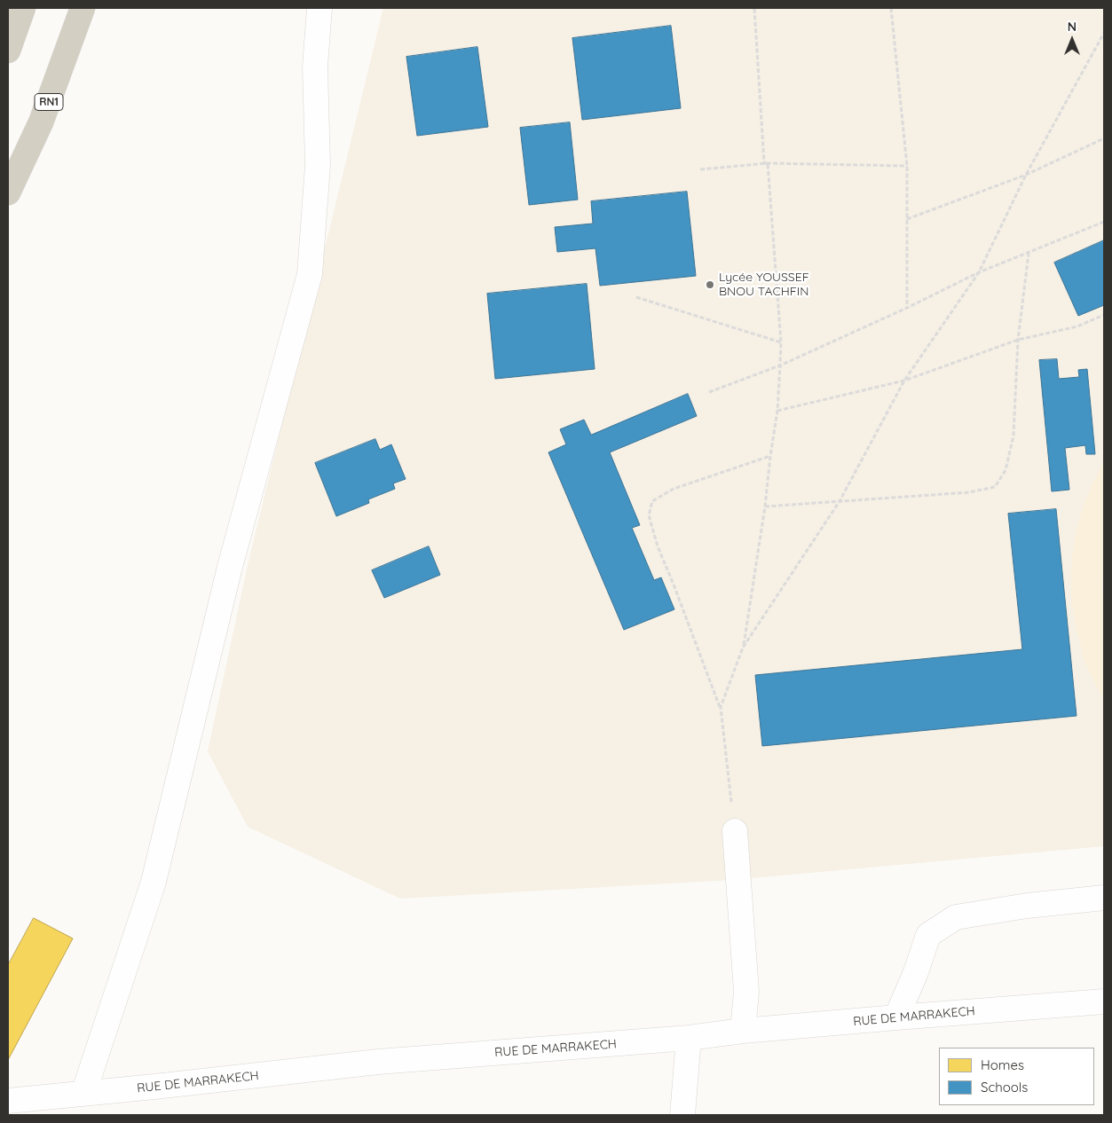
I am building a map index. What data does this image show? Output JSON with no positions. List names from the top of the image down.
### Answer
{
  "streets": {
    "highway": ["RN1"],
    "street": ["RUE DE MARRAKECH"]
  },
  "places": ["Lycée YOUSSEF BNOU TACHFIN"],
  "legend": ["Homes", "Schools"],
  "north": "top"
}
